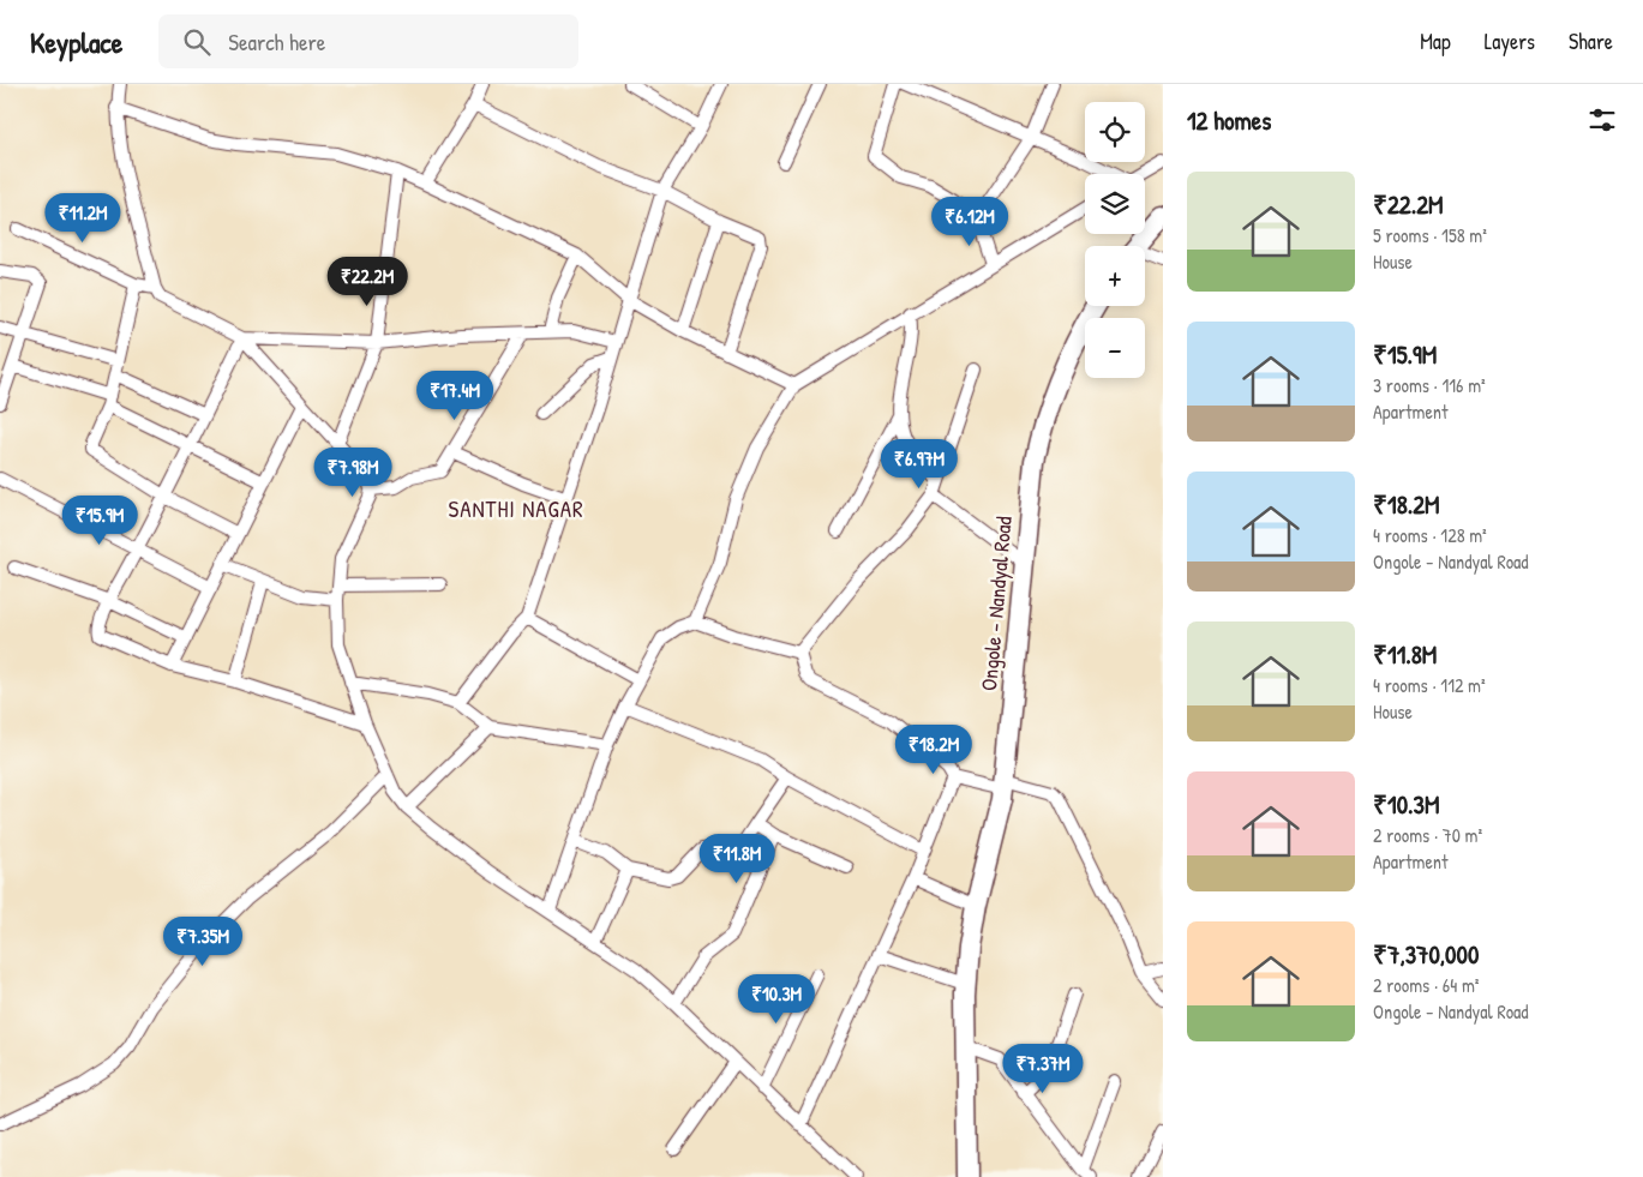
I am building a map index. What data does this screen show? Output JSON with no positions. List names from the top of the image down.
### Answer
{
  "streets": {
    "main road": ["Ongole - Nandyal Road"]
  },
  "districts": ["SANTHI NAGAR"],
  "page": {
    "header": "Keyplace",
    "search": "Search here",
    "nav": ["Map", "Layers", "Share"],
    "heading": "12 homes",
    "map_buttons": ["+", "−"],
    "list": [
      {
        "name": "₹22.2M",
        "note": "5 rooms · 158 m² · House"
      },
      {
        "name": "₹15.9M",
        "note": "3 rooms · 116 m² · Apartment"
      },
      {
        "name": "₹18.2M",
        "note": "4 rooms · 128 m² · Ongole - Nandyal Road"
      },
      {
        "name": "₹11.8M",
        "note": "4 rooms · 112 m² · House"
      },
      {
        "name": "₹10.3M",
        "note": "2 rooms · 70 m² · Apartment"
      },
      {
        "name": "₹7,370,000",
        "note": "2 rooms · 64 m² · Ongole - Nandyal Road"
      }
    ],
    "price": [
      "₹11.2M",
      "₹6.12M",
      "₹22.2M",
      "₹17.4M",
      "₹6.97M",
      "₹7.98M",
      "₹15.9M",
      "₹18.2M",
      "₹11.8M",
      "₹7.35M",
      "₹10.3M",
      "₹7.37M"
    ]
  }
}
